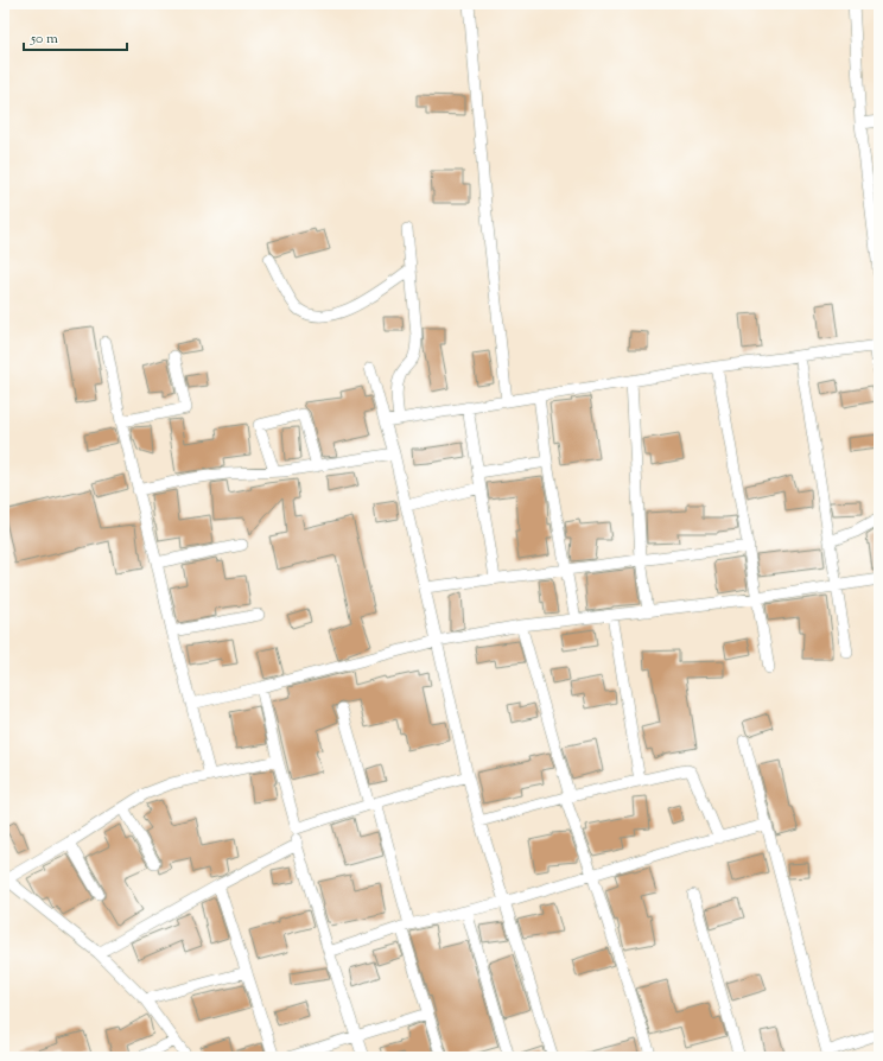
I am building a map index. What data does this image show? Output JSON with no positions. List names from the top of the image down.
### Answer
{
  "scale_bar": "50 m"
}
